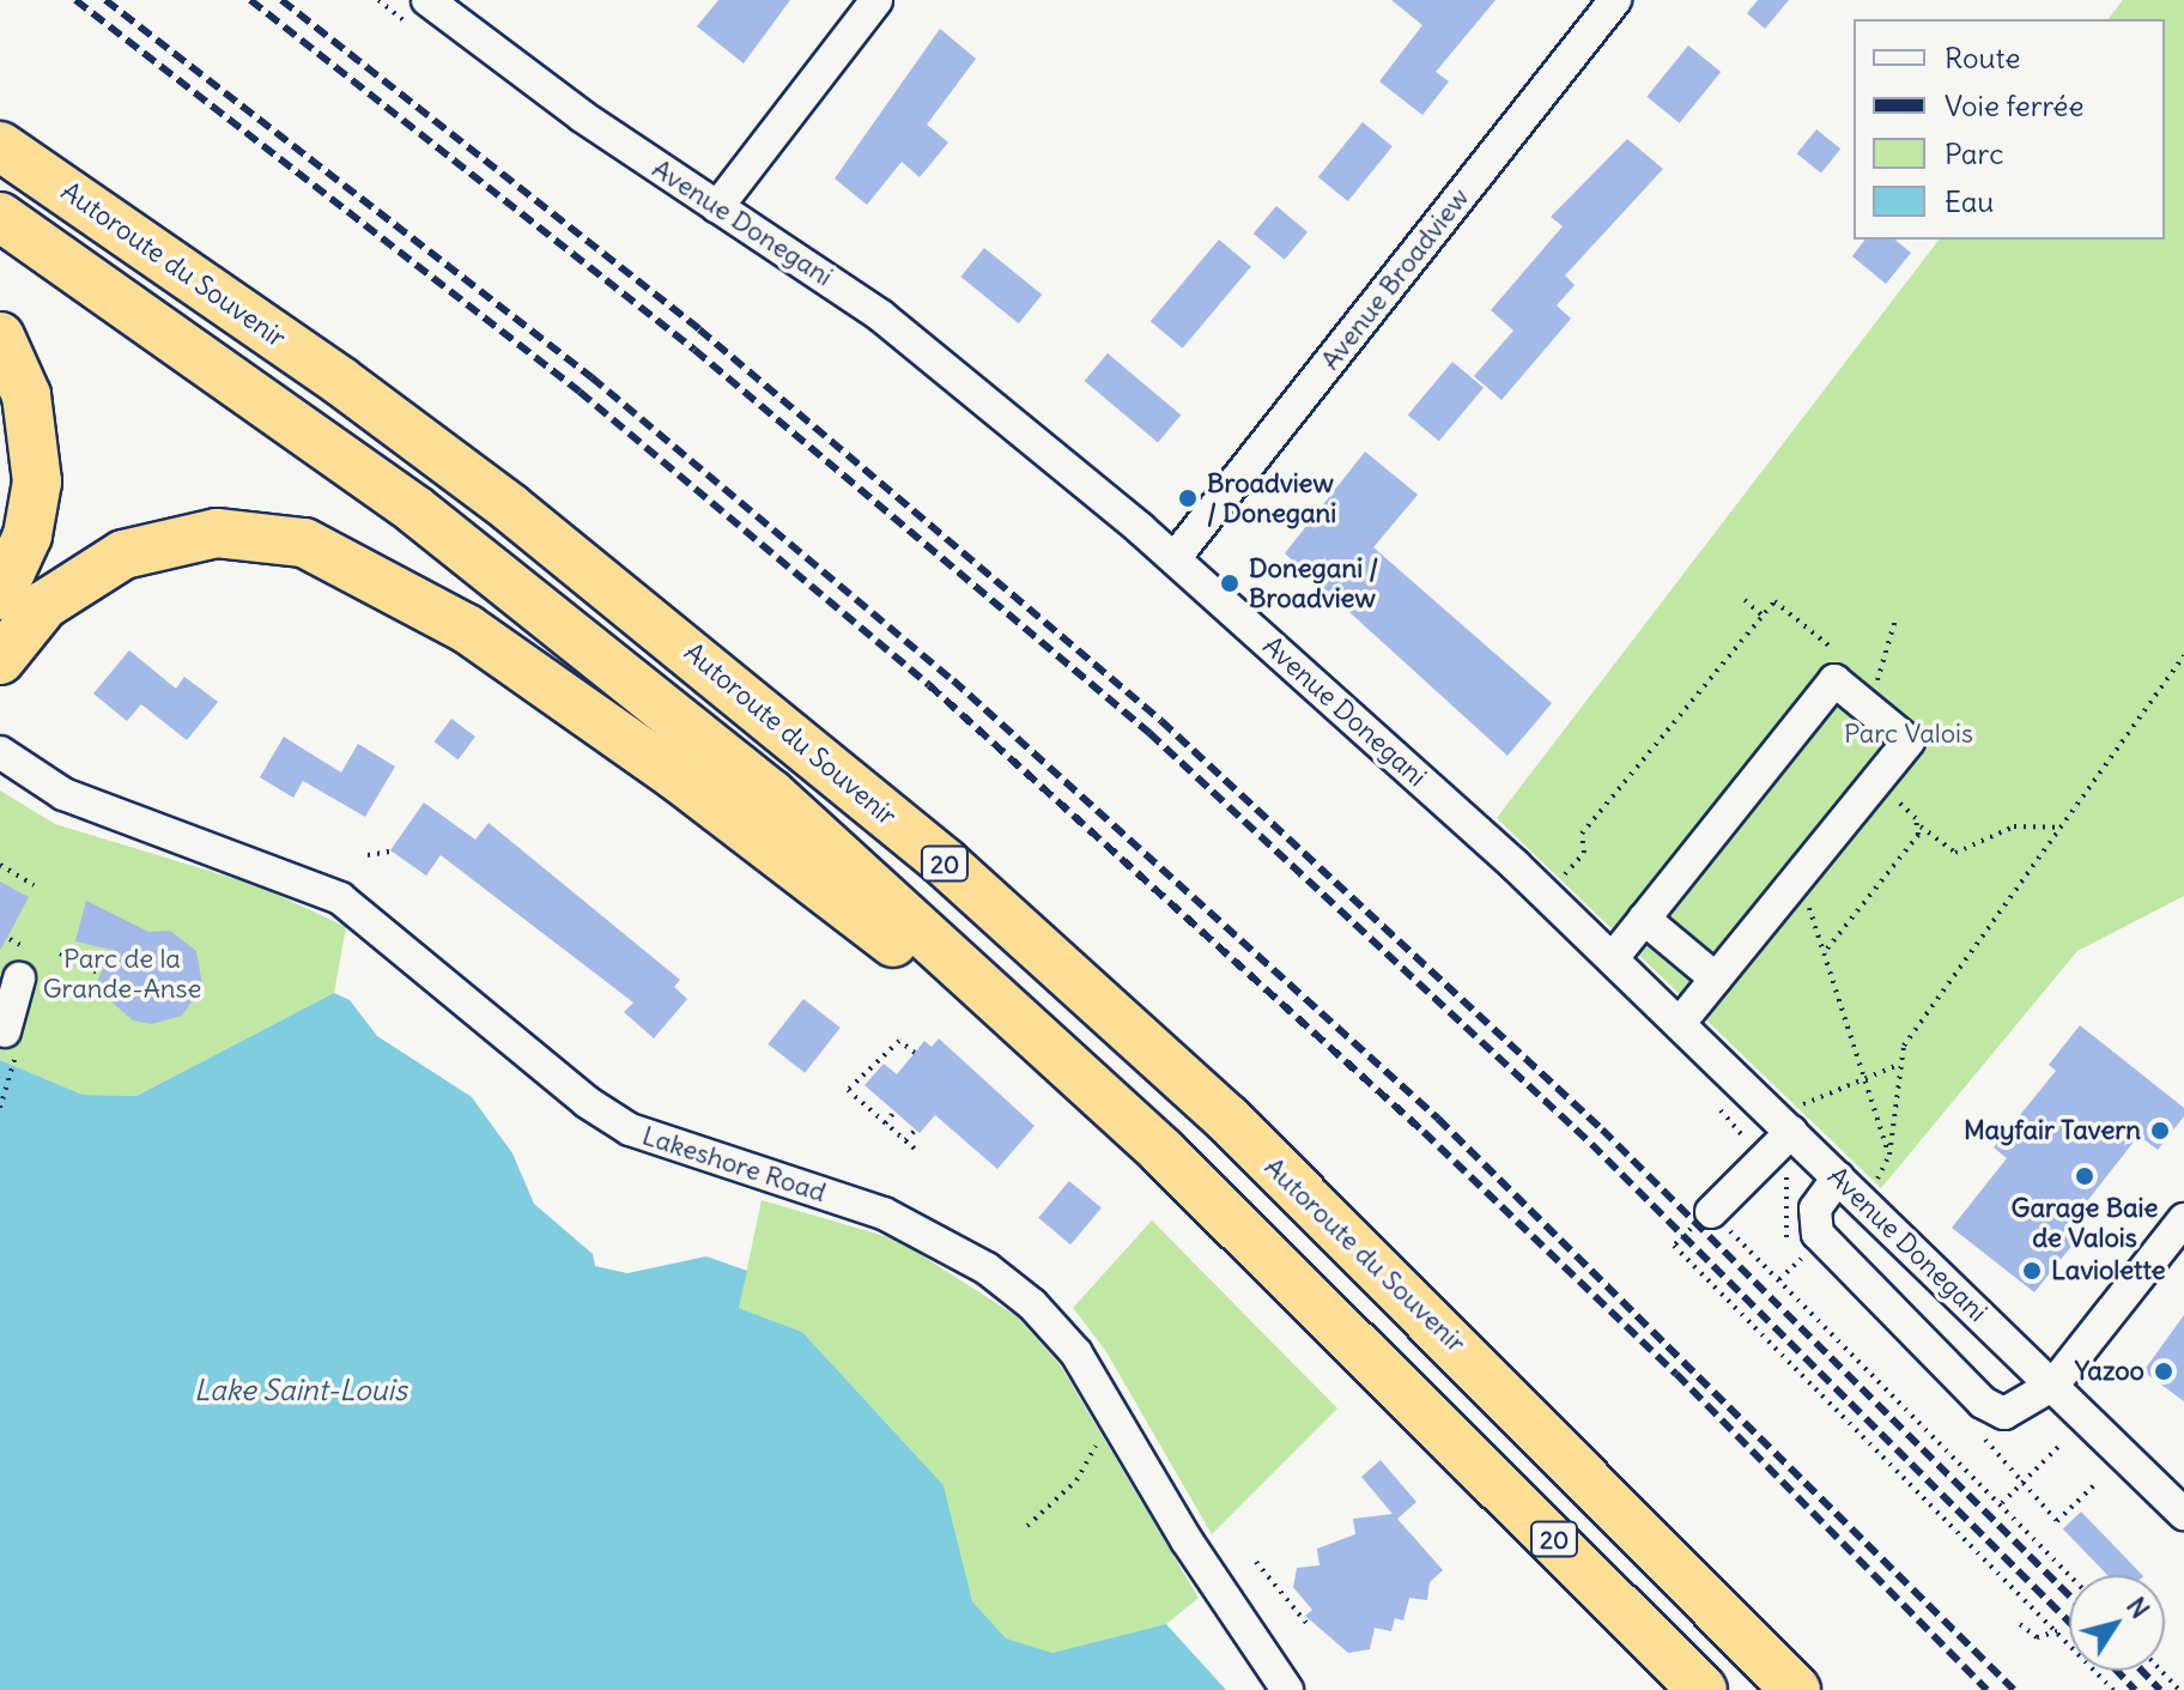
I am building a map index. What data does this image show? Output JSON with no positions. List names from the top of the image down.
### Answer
{
  "streets": {
    "highway": ["Autoroute du Souvenir", "20"],
    "street": ["Avenue Donegani", "Avenue Broadview", "Lakeshore Road"]
  },
  "crossings": [
    ["Avenue Donegani", "Avenue Broadview"]
  ],
  "water": ["Lake Saint-Louis"],
  "parks": ["Parc Valois", "Parc de la Grande-Anse"],
  "places": [
    "Broadview / Donegani",
    "Donegani / Broadview",
    "Mayfair Tavern",
    "Garage Baie de Valois",
    "Laviolette",
    "Yazoo"
  ],
  "legend": [
    "Route",
    "Voie ferrée",
    "Parc",
    "Eau"
  ],
  "north": "top right"
}
